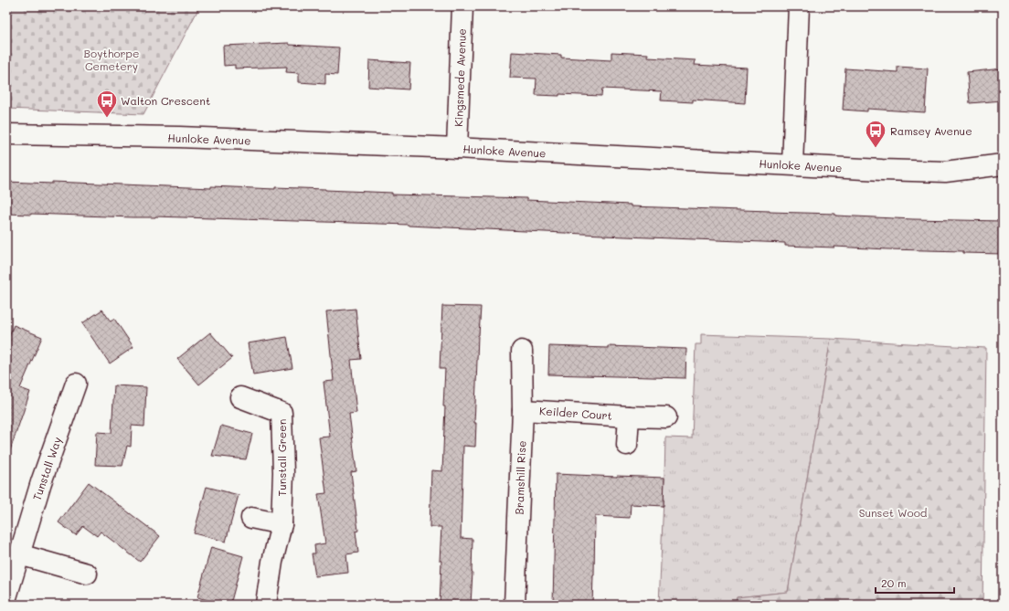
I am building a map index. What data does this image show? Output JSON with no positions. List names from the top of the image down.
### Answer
{
  "streets": {
    "street": [
      "Kingsmede Avenue",
      "Hunloke Avenue",
      "Keilder Court",
      "Tunstall Green",
      "Tunstall Way",
      "Bramshill Rise"
    ]
  },
  "crossings": [
    ["Kingsmede Avenue", "Hunloke Avenue"],
    ["Keilder Court", "Bramshill Rise"]
  ],
  "parks": ["Boythorpe Cemetery", "Sunset Wood"],
  "places": {
    "bus stop": ["Walton Crescent", "Ramsey Avenue"]
  },
  "scale_bar": "20 m"
}
